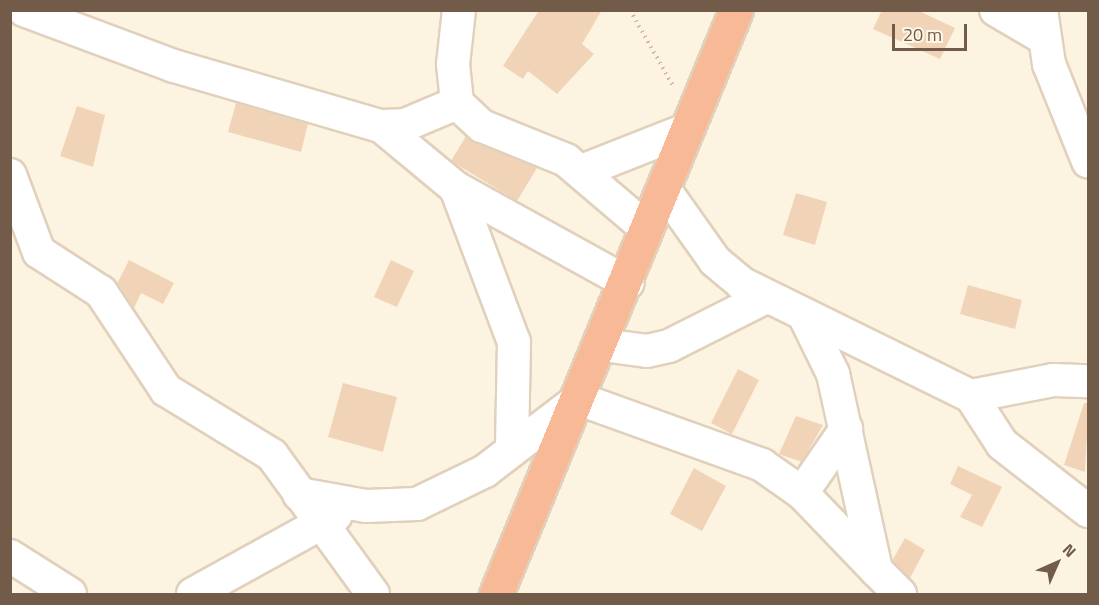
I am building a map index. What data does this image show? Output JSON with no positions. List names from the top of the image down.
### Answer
{
  "scale_bar": "20 m",
  "north": "top right"
}
